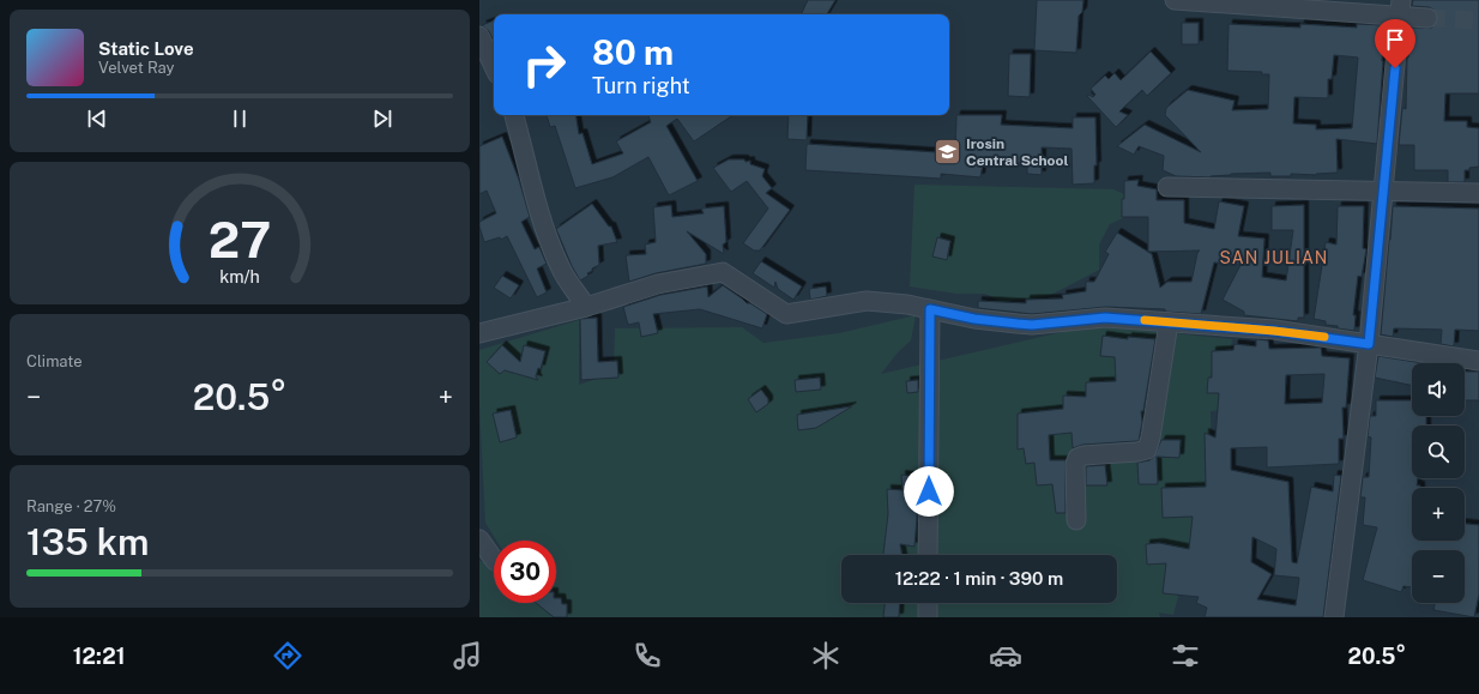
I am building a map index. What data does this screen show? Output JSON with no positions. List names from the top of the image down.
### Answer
{
  "districts": ["SAN JULIAN"],
  "places": {
    "school or university": ["Irosin Central School"]
  },
  "page": {
    "turn": ["80 m", "Turn right"],
    "song": ["Static Love", "Velvet Ray"],
    "tile": [
      "Climate",
      ["Range · 27%", "135 km"]
    ],
    "map_buttons": ["+", "−"],
    "heat": ["−", "20.5°", "+"],
    "limit": "30",
    "trip": "12:22 · 1 min · 390 m",
    "tabs": ["12:21", "20.5°"],
    "gauge": ["27", "km/h"]
  }
}
